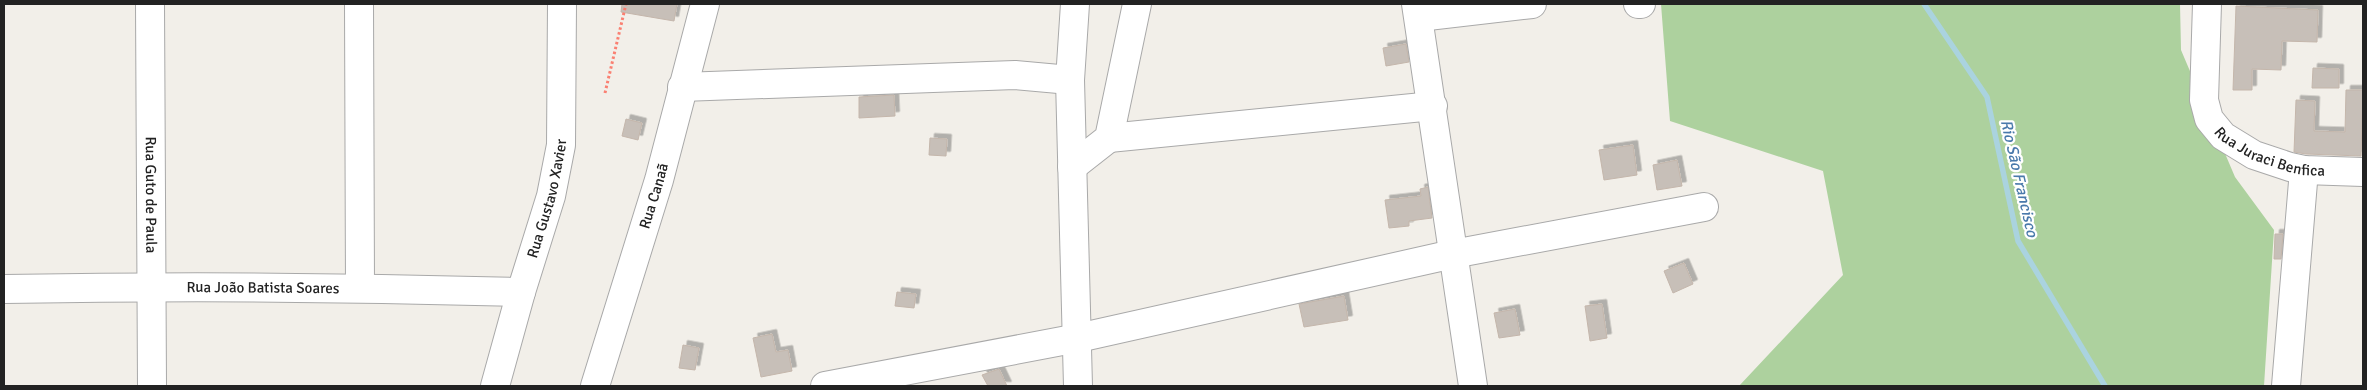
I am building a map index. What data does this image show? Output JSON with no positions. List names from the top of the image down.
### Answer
{
  "streets": {
    "street": [
      "Rua Juraci Benfica",
      "Rua Guto de Paula",
      "Rua Canaã",
      "Rua Gustavo Xavier",
      "Rua João Batista Soares"
    ]
  },
  "crossings": [
    ["Rua Guto de Paula", "Rua João Batista Soares"],
    ["Rua Gustavo Xavier", "Rua João Batista Soares"]
  ],
  "water": ["Rio São Francisco"]
}
